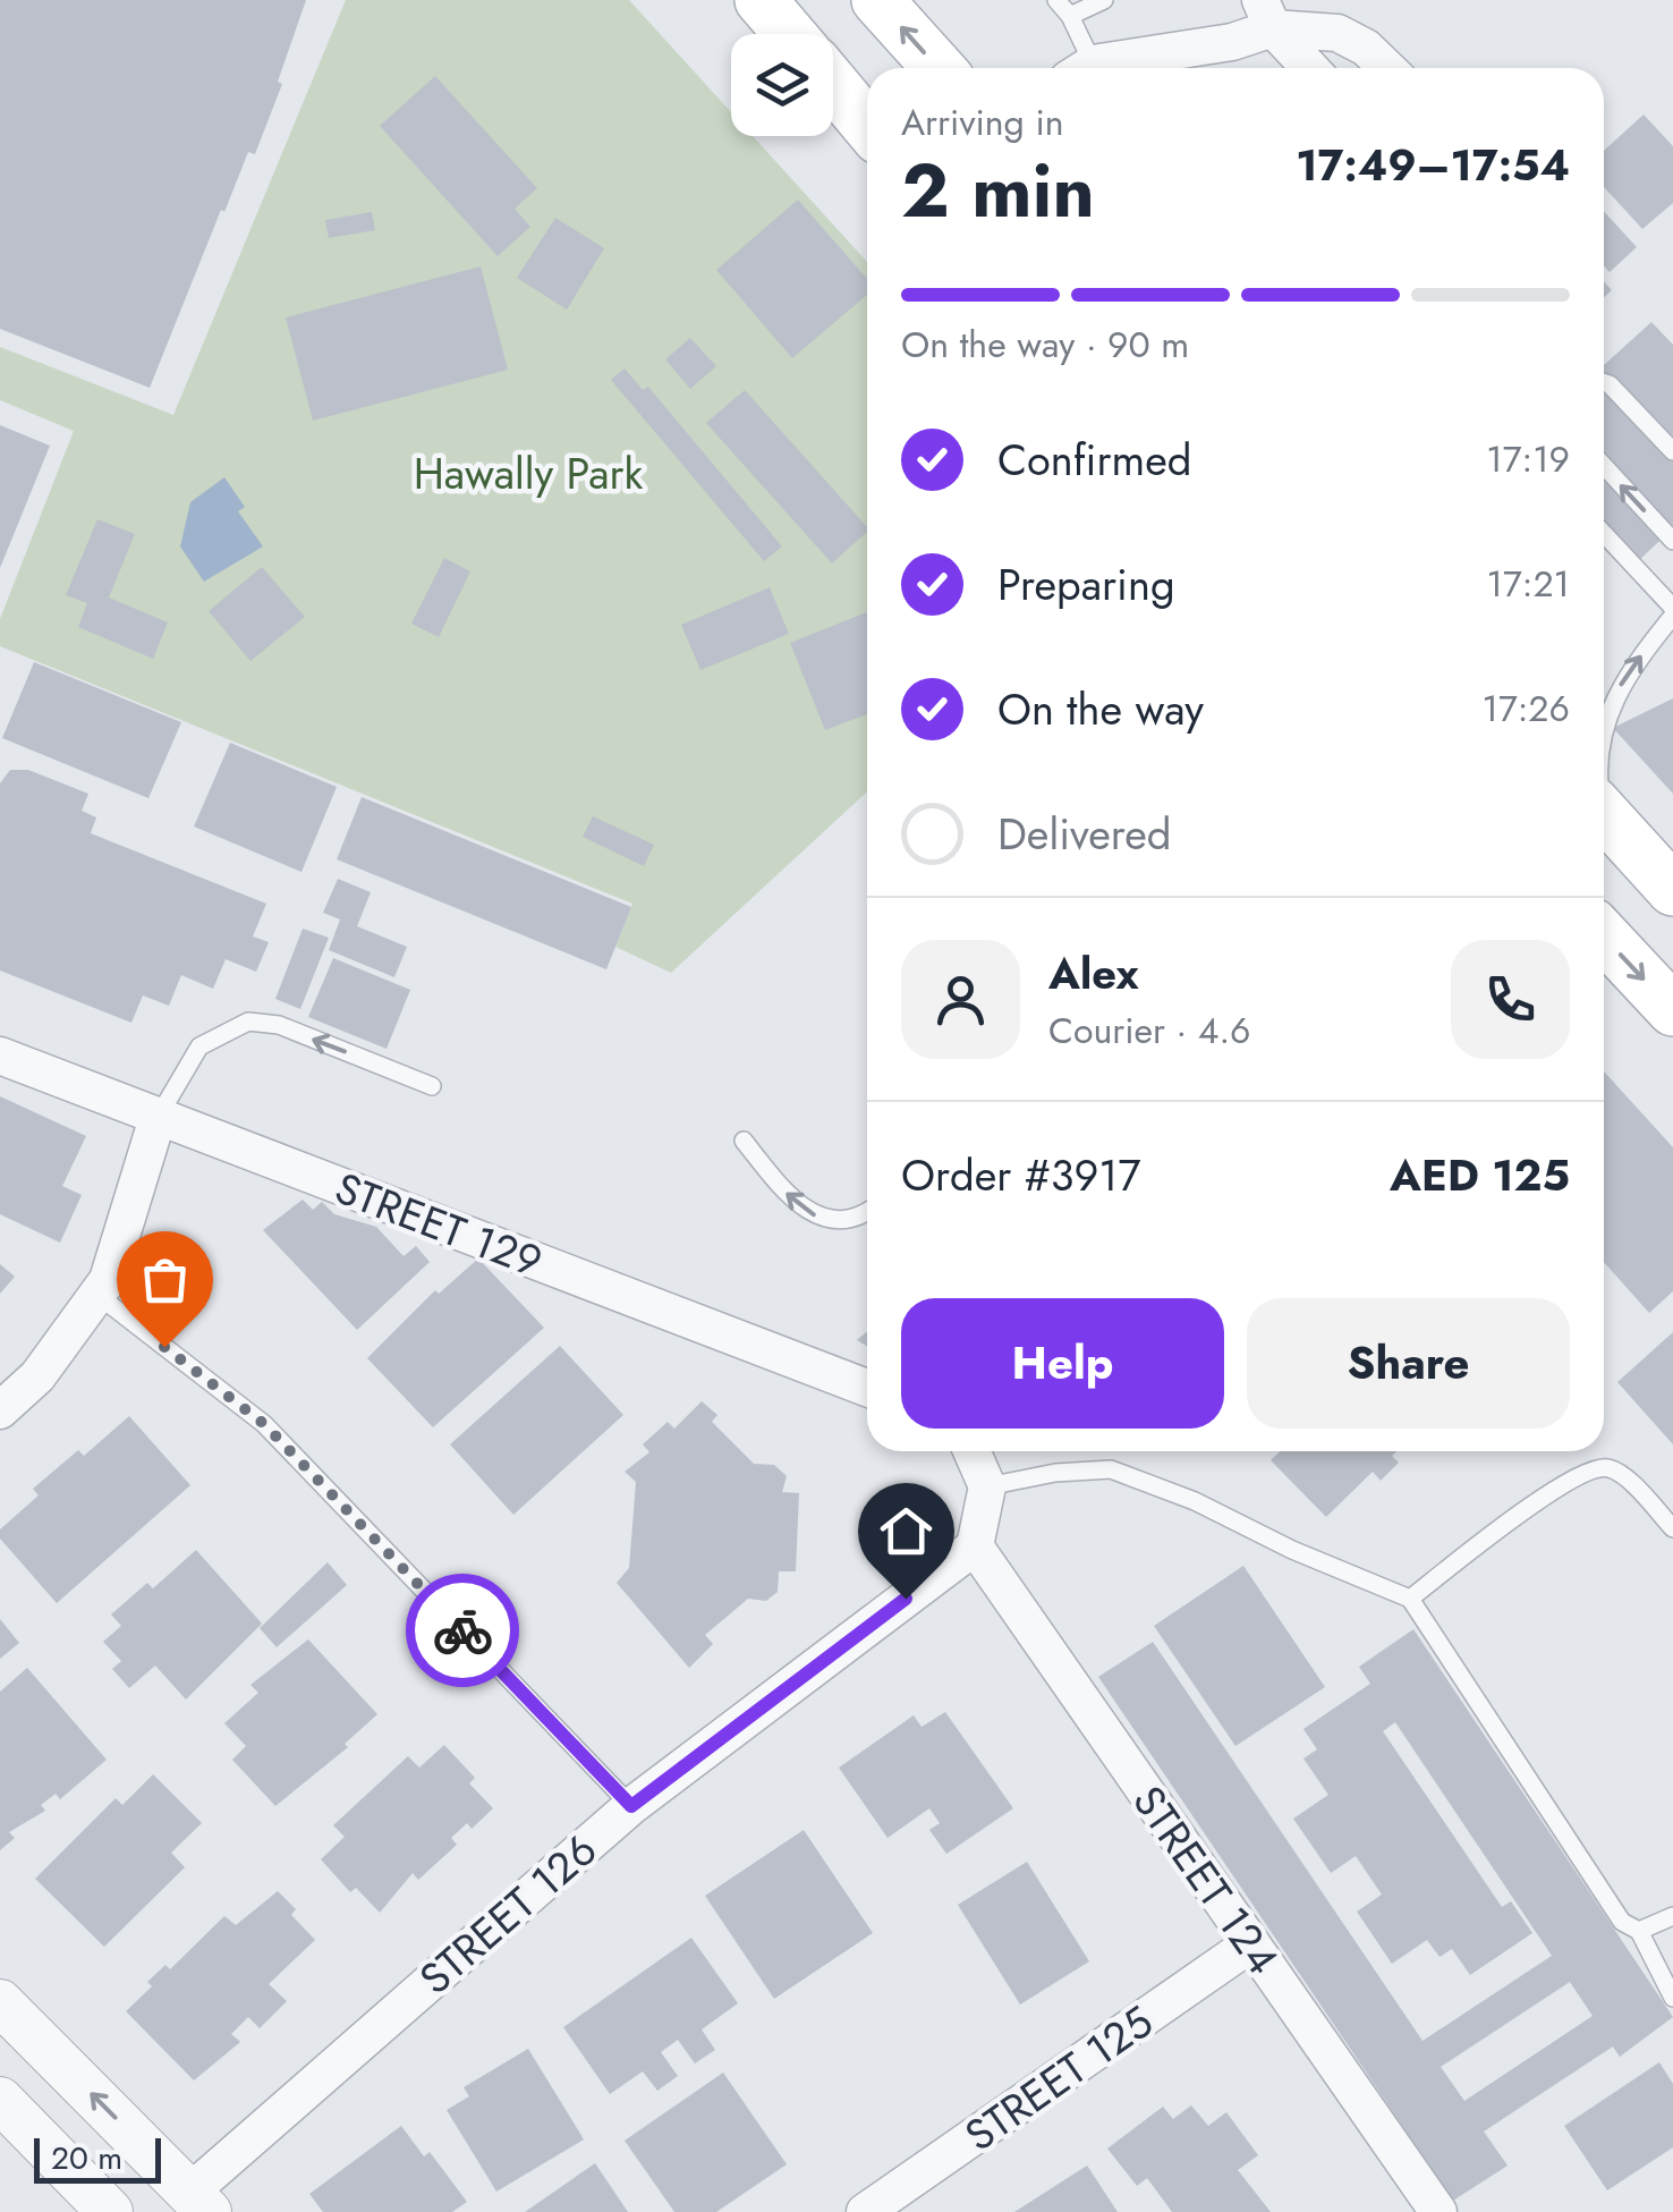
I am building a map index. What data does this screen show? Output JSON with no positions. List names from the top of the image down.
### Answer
{
  "streets": {
    "street": [
      "STREET 129",
      "STREET 124",
      "STREET 126",
      "STREET 125"
    ]
  },
  "crossings": [
    ["STREET 124", "STREET 126"],
    ["STREET 124", "STREET 125"]
  ],
  "parks": ["Hawally Park"],
  "scale_bar": "20 m",
  "page": {
    "heading": ["2 min", "Arriving in", "17:49–17:54"],
    "panel": [
      "Alex",
      "Courier · 4.6",
      "Order #3917",
      "AED 125"
    ],
    "bar": "On the way · 90 m",
    "list": [
      ["Confirmed", "17:19"],
      ["Preparing", "17:21"],
      ["On the way", "17:26"],
      "Delivered"
    ],
    "buttons": ["Help", "Share"],
    "scale": "20 m"
  }
}
